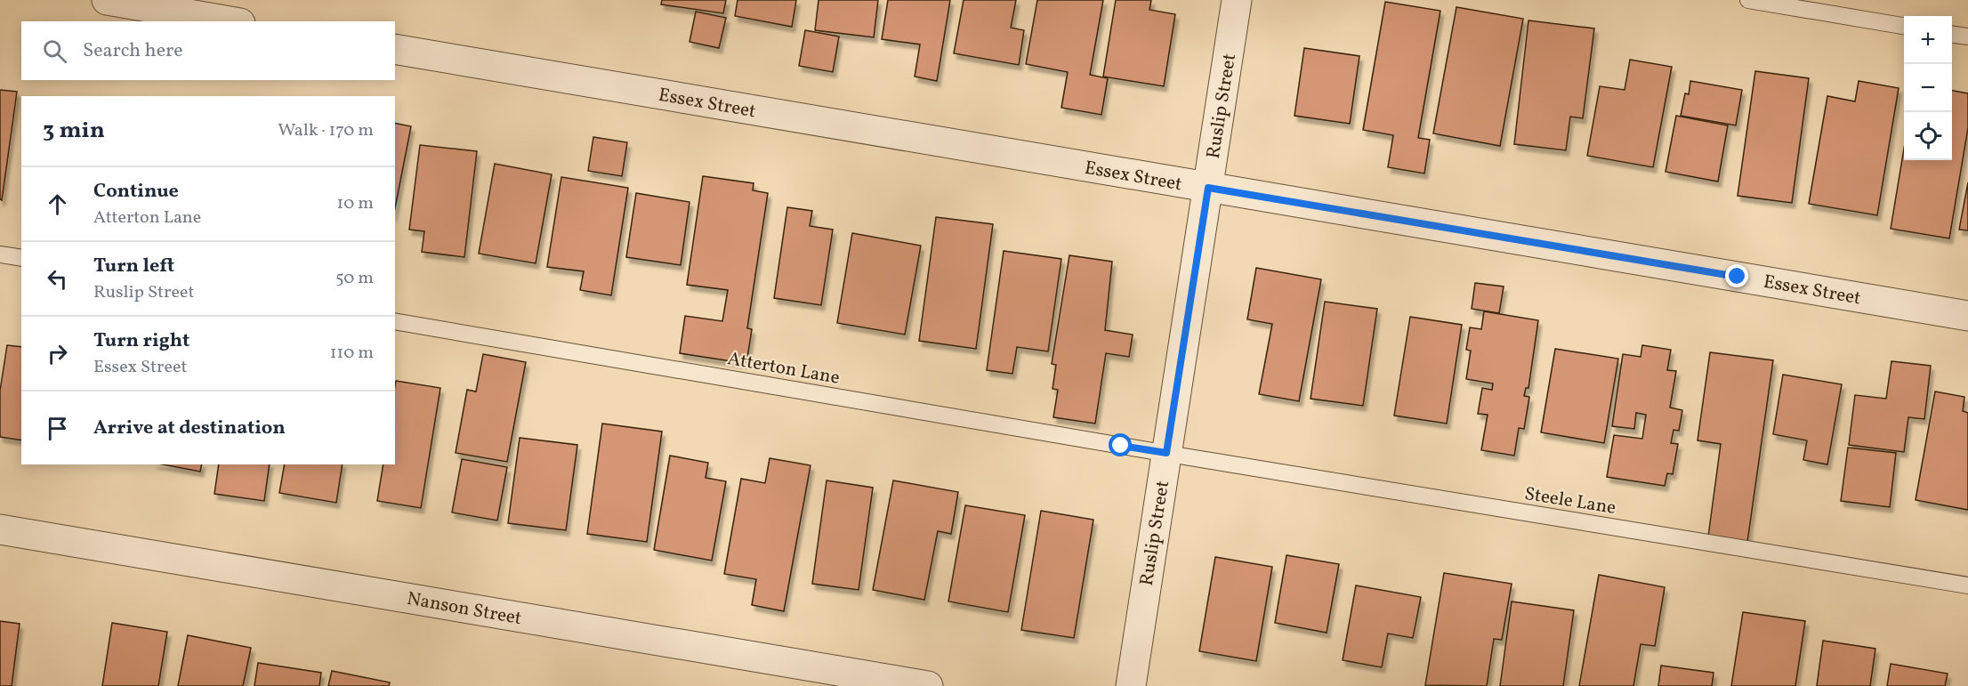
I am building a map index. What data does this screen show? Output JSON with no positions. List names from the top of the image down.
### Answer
{
  "streets": {
    "street": ["Essex Street", "Ruslip Street", "Nanson Street"],
    "lane": ["Atterton Lane", "Steele Lane"]
  },
  "crossings": [
    ["Essex Street", "Ruslip Street"],
    ["Ruslip Street", "Atterton Lane"],
    ["Ruslip Street", "Steele Lane"],
    ["Atterton Lane", "Steele Lane"]
  ],
  "page": {
    "map_buttons": ["+", "−"],
    "search": "Search here",
    "heading": ["3 min", "Walk · 170 m"],
    "list": [
      ["Continue", "Atterton Lane", "10 m"],
      ["Turn left", "Ruslip Street", "50 m"],
      ["Turn right", "Essex Street", "110 m"],
      "Arrive at destination"
    ]
  }
}
